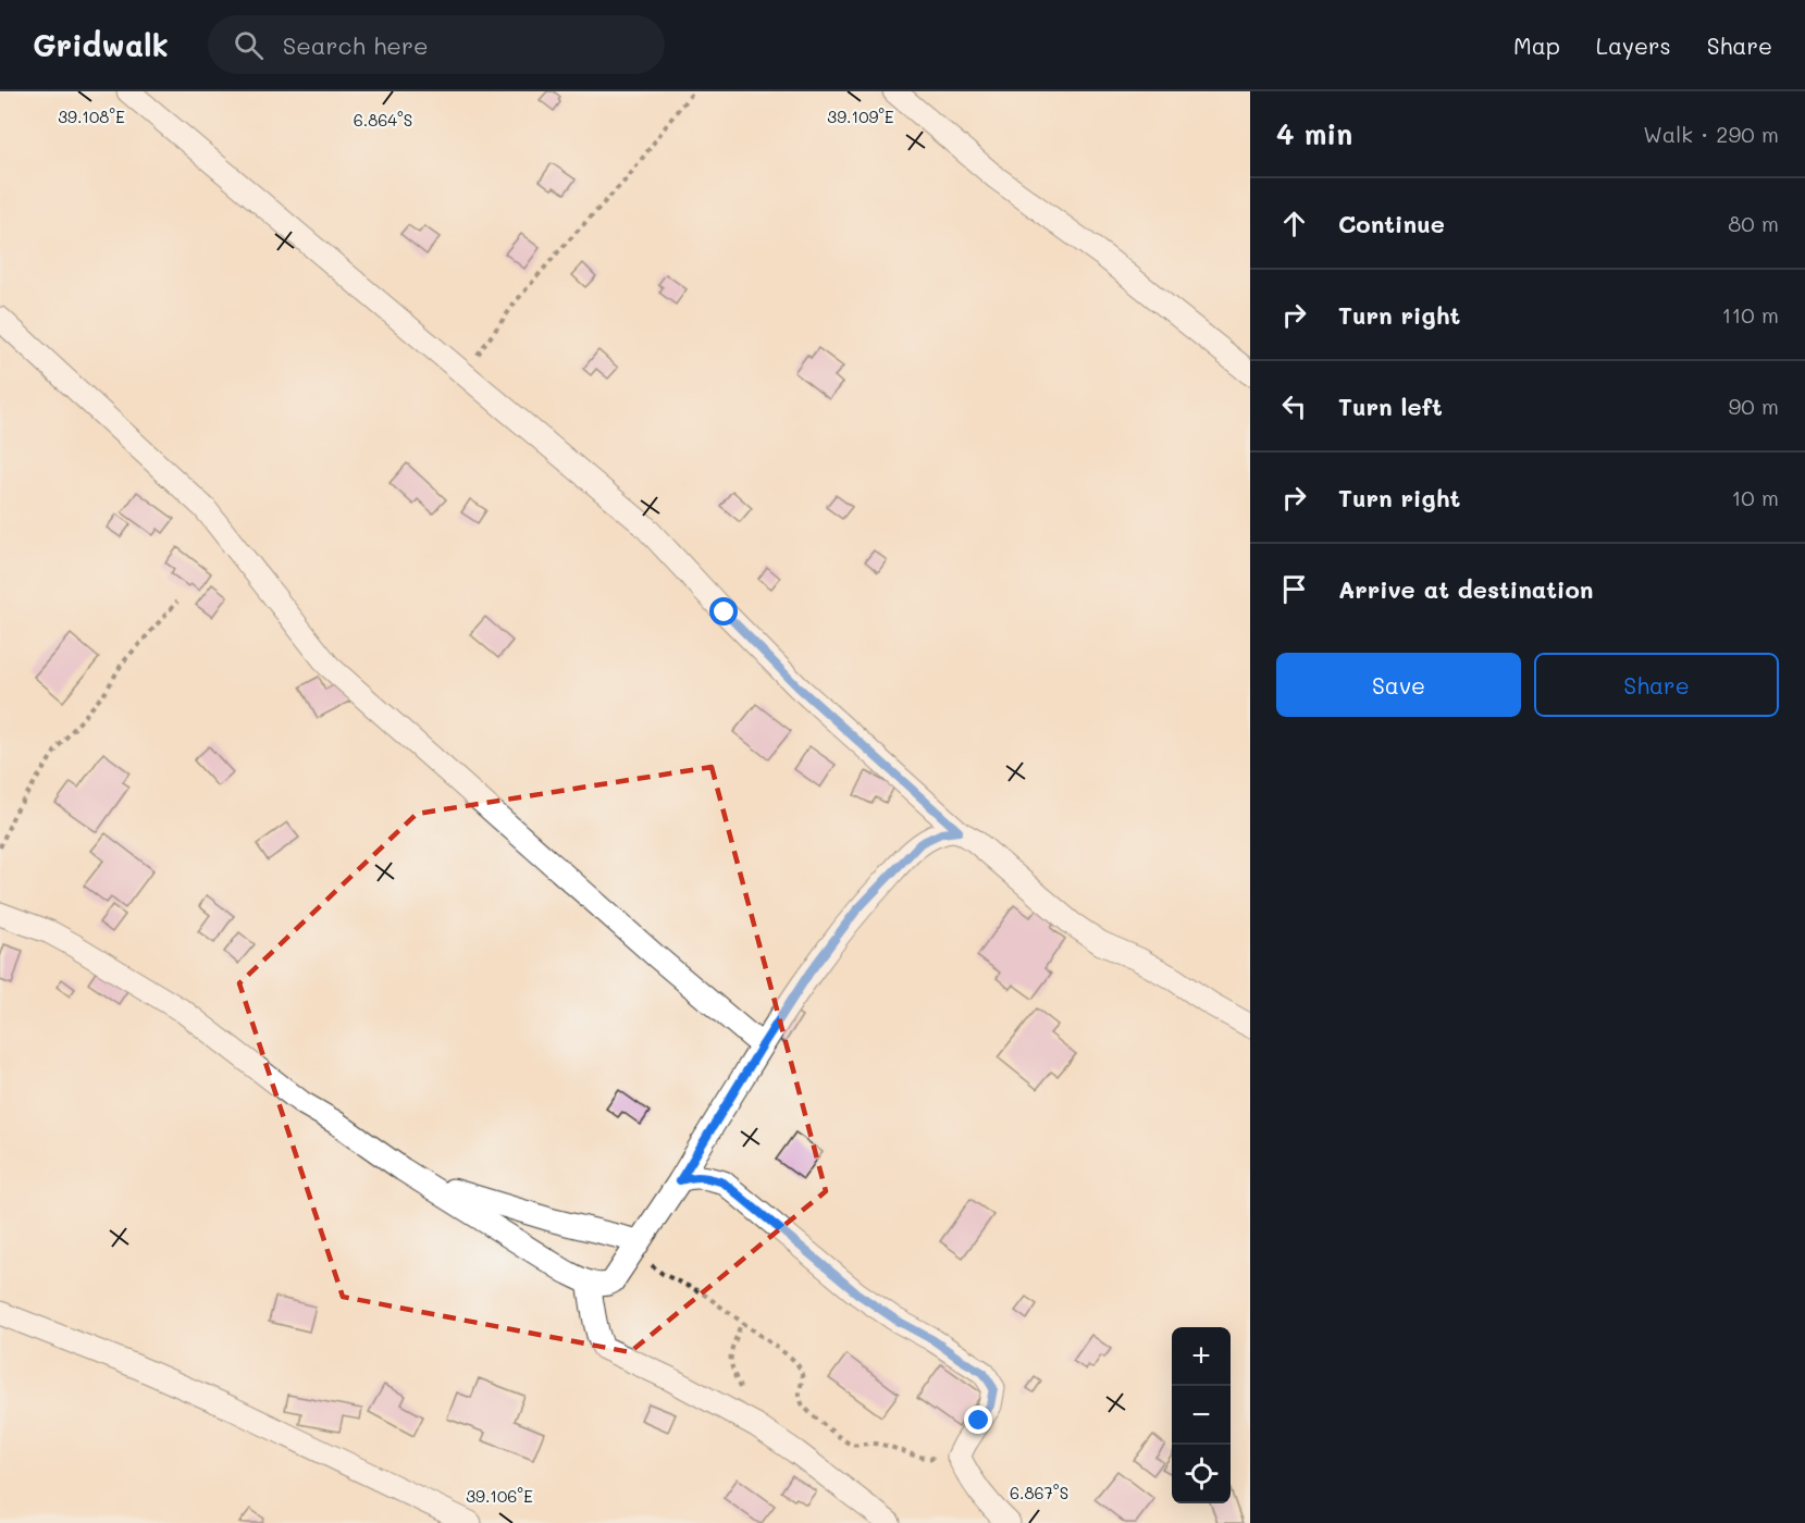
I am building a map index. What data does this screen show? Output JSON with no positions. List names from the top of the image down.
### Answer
{
  "page": {
    "header": "Gridwalk",
    "search": "Search here",
    "nav": ["Map", "Layers", "Share"],
    "heading": ["4 min", "Walk · 290 m"],
    "list": [
      ["Continue", "80 m"],
      ["Turn right", "110 m"],
      ["Turn left", "90 m"],
      ["Turn right", "10 m"],
      "Arrive at destination"
    ],
    "buttons": ["Save", "Share"],
    "map_buttons": ["+", "−"]
  },
  "coordinates": [
    "39.108°E",
    "39.109°E",
    "6.864°S",
    "6.867°S",
    "39.106°E"
  ]
}
